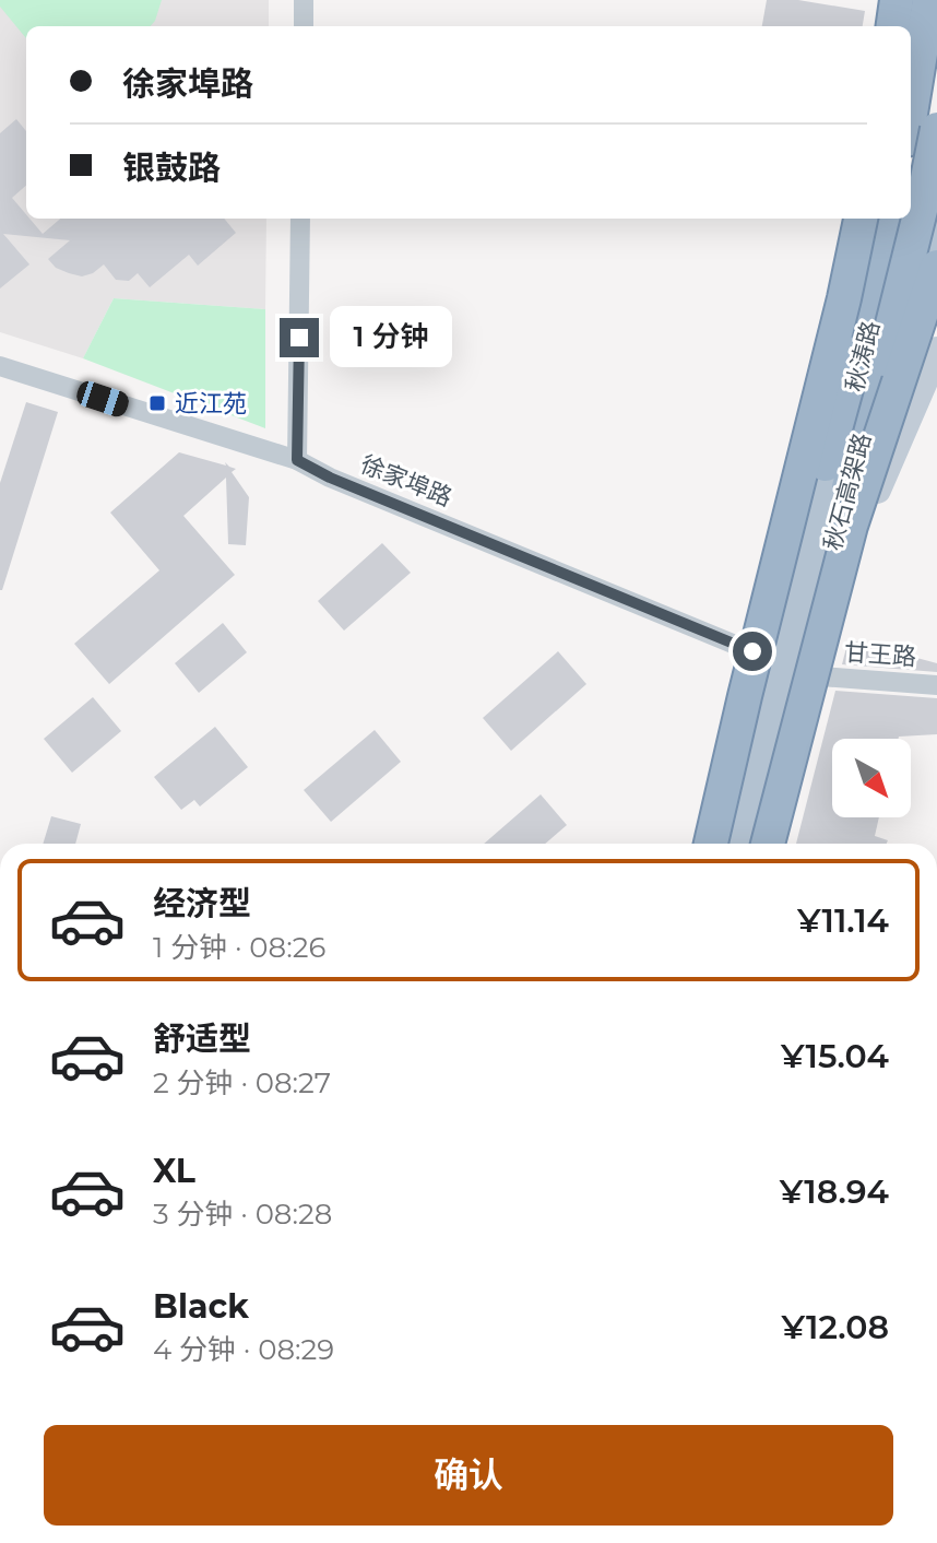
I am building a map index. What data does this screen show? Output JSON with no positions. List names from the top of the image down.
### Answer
{
  "streets": {
    "highway": ["秋石高架路"],
    "main road": ["秋涛路"],
    "street": ["徐家埠路", "甘王路"]
  },
  "crossings": [
    ["秋涛路", "徐家埠路"],
    ["秋涛路", "甘王路"]
  ],
  "places": {
    "transit": ["近江苑"]
  },
  "north": "bottom right",
  "page": {
    "banner": ["徐家埠路", "银鼓路"],
    "bubble": "1 分钟",
    "list": [
      {
        "name": "经济型",
        "note": "1 分钟 · 08:26",
        "value": "¥11.14"
      },
      {
        "name": "舒适型",
        "note": "2 分钟 · 08:27",
        "value": "¥15.04"
      },
      {
        "name": "XL",
        "note": "3 分钟 · 08:28",
        "value": "¥18.94"
      },
      {
        "name": "Black",
        "note": "4 分钟 · 08:29",
        "value": "¥12.08"
      }
    ],
    "buttons": "确认"
  }
}
